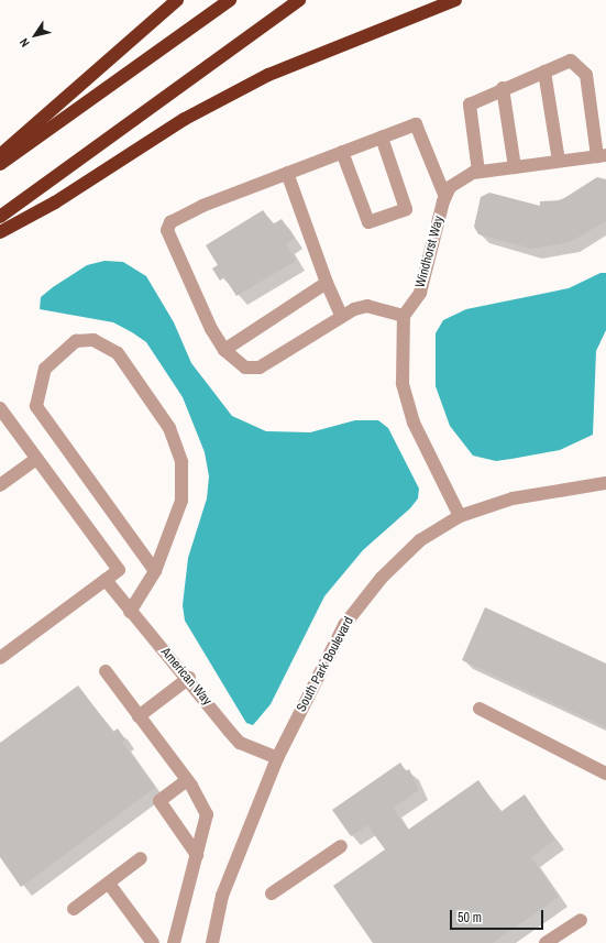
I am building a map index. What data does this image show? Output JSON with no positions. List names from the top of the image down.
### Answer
{
  "streets": {
    "street": ["Windhorst Way", "South Park Boulevard", "American Way"]
  },
  "crossings": [
    ["South Park Boulevard", "American Way"]
  ],
  "scale_bar": "50 m",
  "north": "bottom left"
}
